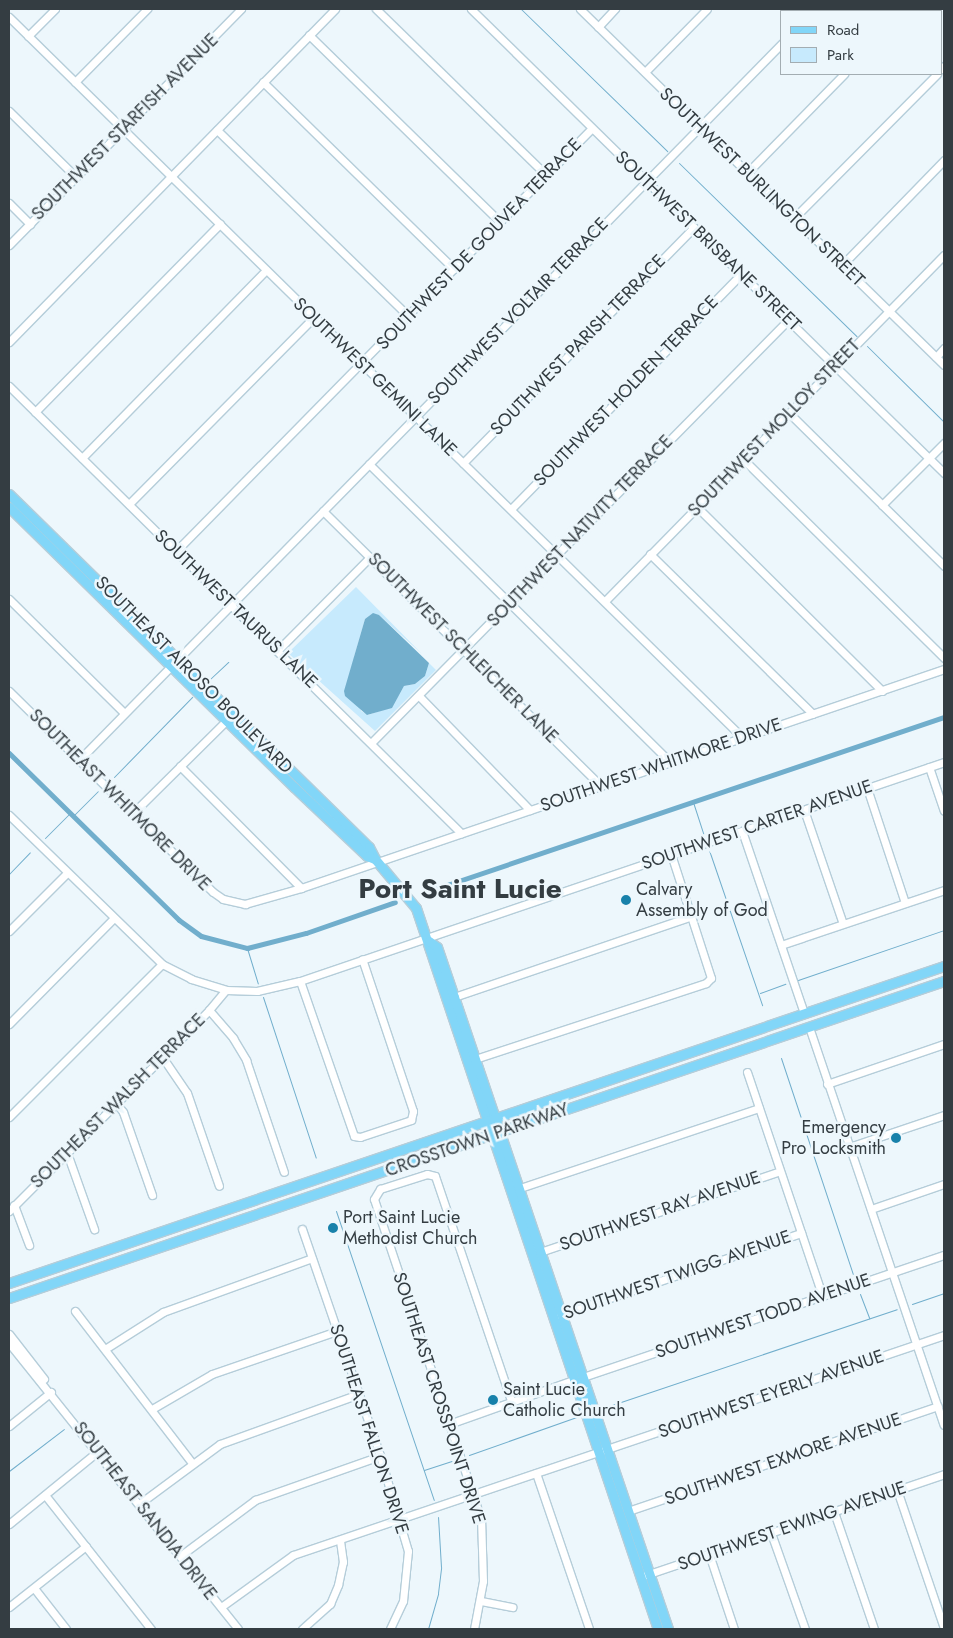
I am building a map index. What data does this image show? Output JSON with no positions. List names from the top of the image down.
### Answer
{
  "streets": {
    "main road": ["SOUTHEAST AIROSO BOULEVARD", "CROSSTOWN PARKWAY"],
    "street": [
      "SOUTHWEST STARFISH AVENUE",
      "SOUTHWEST BURLINGTON STREET",
      "SOUTHWEST BRISBANE STREET",
      "SOUTHWEST DE GOUVEA TERRACE",
      "SOUTHWEST VOLTAIR TERRACE",
      "SOUTHWEST PARISH TERRACE",
      "SOUTHWEST GEMINI LANE",
      "SOUTHWEST HOLDEN TERRACE",
      "SOUTHWEST MOLLOY STREET",
      "SOUTHWEST NATIVITY TERRACE",
      "SOUTHWEST TAURUS LANE",
      "SOUTHWEST SCHLEICHER LANE",
      "SOUTHWEST WHITMORE DRIVE",
      "SOUTHEAST WHITMORE DRIVE",
      "SOUTHWEST CARTER AVENUE",
      "SOUTHEAST WALSH TERRACE",
      "SOUTHWEST RAY AVENUE",
      "SOUTHWEST TWIGG AVENUE",
      "SOUTHWEST TODD AVENUE",
      "SOUTHWEST EYERLY AVENUE",
      "SOUTHEAST CROSSPOINT DRIVE",
      "SOUTHEAST FALLON DRIVE",
      "SOUTHWEST EXMORE AVENUE",
      "SOUTHEAST SANDIA DRIVE",
      "SOUTHWEST EWING AVENUE"
    ]
  },
  "crossings": [
    ["SOUTHWEST STARFISH AVENUE", "SOUTHWEST GEMINI LANE"],
    ["SOUTHWEST BURLINGTON STREET", "SOUTHWEST VOLTAIR TERRACE"],
    ["SOUTHWEST BURLINGTON STREET", "SOUTHWEST MOLLOY STREET"],
    ["SOUTHWEST BRISBANE STREET", "SOUTHWEST DE GOUVEA TERRACE"],
    ["SOUTHWEST BRISBANE STREET", "SOUTHWEST VOLTAIR TERRACE"],
    ["SOUTHWEST BRISBANE STREET", "SOUTHWEST PARISH TERRACE"],
    ["SOUTHWEST BRISBANE STREET", "SOUTHWEST HOLDEN TERRACE"],
    ["SOUTHWEST BRISBANE STREET", "SOUTHWEST MOLLOY STREET"],
    ["SOUTHWEST BRISBANE STREET", "SOUTHWEST NATIVITY TERRACE"],
    ["SOUTHWEST DE GOUVEA TERRACE", "SOUTHWEST GEMINI LANE"],
    ["SOUTHWEST DE GOUVEA TERRACE", "SOUTHWEST TAURUS LANE"],
    ["SOUTHWEST VOLTAIR TERRACE", "SOUTHWEST GEMINI LANE"],
    ["SOUTHWEST VOLTAIR TERRACE", "SOUTHWEST TAURUS LANE"],
    ["SOUTHWEST VOLTAIR TERRACE", "SOUTHWEST SCHLEICHER LANE"],
    ["SOUTHWEST VOLTAIR TERRACE", "SOUTHEAST AIROSO BOULEVARD"],
    ["SOUTHWEST VOLTAIR TERRACE", "SOUTHEAST WHITMORE DRIVE"],
    ["SOUTHWEST PARISH TERRACE", "SOUTHWEST GEMINI LANE"],
    ["SOUTHWEST GEMINI LANE", "SOUTHWEST HOLDEN TERRACE"],
    ["SOUTHWEST GEMINI LANE", "SOUTHWEST MOLLOY STREET"],
    ["SOUTHWEST GEMINI LANE", "SOUTHWEST NATIVITY TERRACE"],
    ["SOUTHWEST GEMINI LANE", "SOUTHWEST WHITMORE DRIVE"],
    ["SOUTHWEST NATIVITY TERRACE", "SOUTHWEST TAURUS LANE"],
    ["SOUTHWEST NATIVITY TERRACE", "SOUTHWEST SCHLEICHER LANE"],
    ["SOUTHWEST TAURUS LANE", "SOUTHWEST WHITMORE DRIVE"],
    ["SOUTHWEST SCHLEICHER LANE", "SOUTHWEST WHITMORE DRIVE"],
    ["SOUTHEAST AIROSO BOULEVARD", "SOUTHWEST WHITMORE DRIVE"],
    ["SOUTHEAST AIROSO BOULEVARD", "SOUTHEAST WHITMORE DRIVE"],
    ["SOUTHEAST AIROSO BOULEVARD", "SOUTHWEST CARTER AVENUE"],
    ["SOUTHEAST AIROSO BOULEVARD", "CROSSTOWN PARKWAY"],
    ["SOUTHEAST AIROSO BOULEVARD", "SOUTHWEST RAY AVENUE"],
    ["SOUTHEAST AIROSO BOULEVARD", "SOUTHWEST TWIGG AVENUE"],
    ["SOUTHEAST AIROSO BOULEVARD", "SOUTHWEST TODD AVENUE"],
    ["SOUTHEAST AIROSO BOULEVARD", "SOUTHWEST EYERLY AVENUE"],
    ["SOUTHEAST AIROSO BOULEVARD", "SOUTHWEST EXMORE AVENUE"],
    ["SOUTHEAST AIROSO BOULEVARD", "SOUTHWEST EWING AVENUE"],
    ["SOUTHWEST WHITMORE DRIVE", "SOUTHEAST WHITMORE DRIVE"],
    ["SOUTHWEST CARTER AVENUE", "SOUTHEAST WALSH TERRACE"],
    ["SOUTHWEST EYERLY AVENUE", "SOUTHEAST CROSSPOINT DRIVE"],
    ["SOUTHWEST EYERLY AVENUE", "SOUTHEAST FALLON DRIVE"],
    ["SOUTHWEST EYERLY AVENUE", "SOUTHEAST SANDIA DRIVE"]
  ],
  "districts": ["Port Saint Lucie"],
  "places": [
    "Calvary Assembly of God",
    "Emergency Pro Locksmith",
    "Port Saint Lucie Methodist Church",
    "Saint Lucie Catholic Church"
  ],
  "legend": ["Road", "Park"]
}
